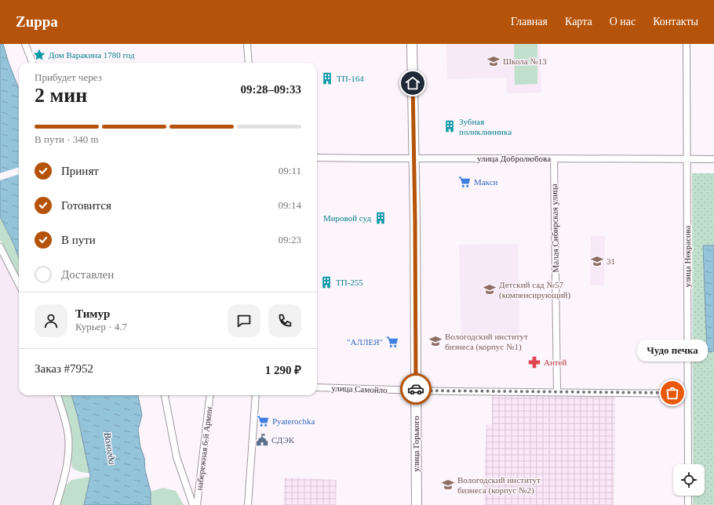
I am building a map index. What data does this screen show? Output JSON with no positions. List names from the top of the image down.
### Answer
{
  "streets": {
    "street": [
      "улица Добролюбова",
      "Малая Сибирская улица",
      "улица Некрасова",
      "улица Самойло",
      "улица Горького",
      "набережная 6-й Армии"
    ]
  },
  "crossings": [
    ["улица Добролюбова", "Малая Сибирская улица"],
    ["улица Добролюбова", "улица Некрасова"],
    ["улица Добролюбова", "улица Горького"],
    ["Малая Сибирская улица", "улица Самойло"],
    ["улица Некрасова", "улица Самойло"],
    ["улица Самойло", "улица Горького"]
  ],
  "water": ["Вологда"],
  "places": {
    "place": ["Дом Варакина 1780 год"],
    "school or university": [
      "Школа №13",
      "31",
      "Детский сад №57 (компенсирующий)",
      "Вологодский институт бизнеса (корпус №1)",
      "Вологодский институт бизнеса (корпус №2)"
    ],
    "building": [
      "ТП-164",
      "Зубная поликлинника",
      "Мировой суд",
      "ТП-255"
    ],
    "supermarket": ["Макси", "\"АЛЛЕЯ\"", "Pyaterochka"],
    "pharmacy": ["Антей"],
    "other": ["Чудо печка"],
    "public building": ["СДЭК"]
  },
  "page": {
    "header": "Zuppa",
    "nav": [
      "Главная",
      "Карта",
      "О нас",
      "Контакты"
    ],
    "heading": ["2 мин", "Прибудет через", "09:28–09:33"],
    "panel": [
      "Тимур",
      "Курьер · 4.7",
      "Заказ #7952",
      "1 290 ₽"
    ],
    "bar": "В пути · 340 m",
    "list": [
      ["Принят", "09:11"],
      ["Готовится", "09:14"],
      ["В пути", "09:23"],
      "Доставлен"
    ],
    "bubble": "Чудо печка"
  }
}
